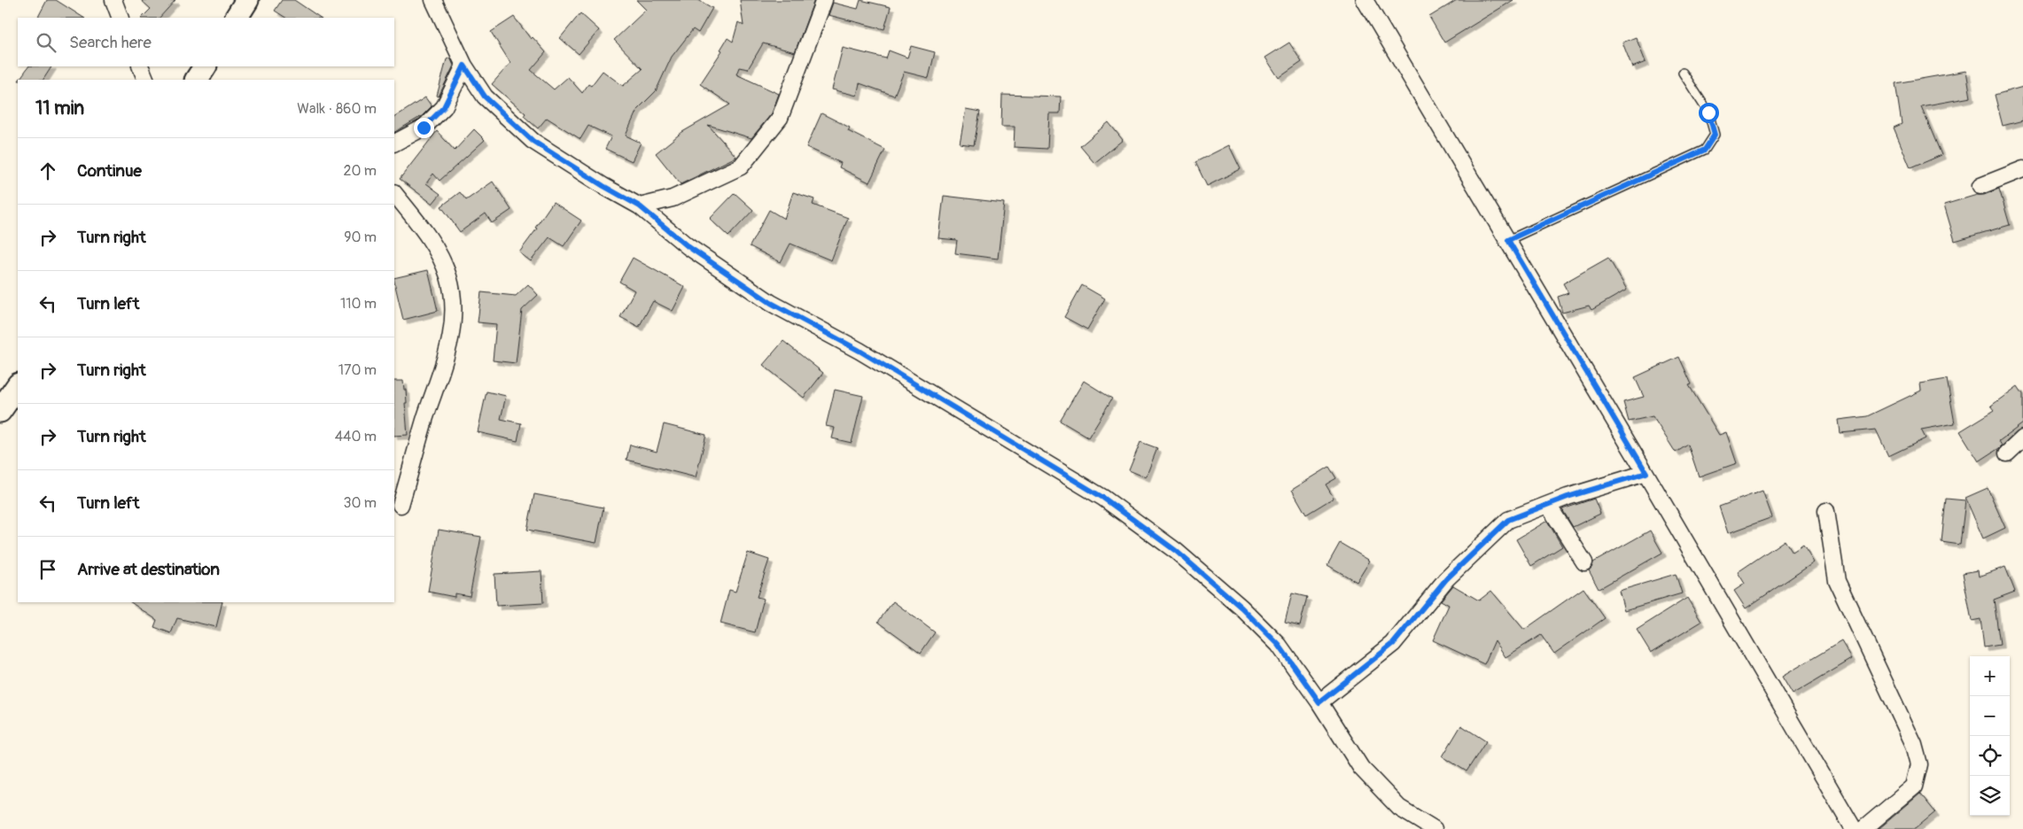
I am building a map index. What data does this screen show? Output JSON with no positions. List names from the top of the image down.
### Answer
{
  "page": {
    "search": "Search here",
    "heading": ["11 min", "Walk · 860 m"],
    "list": [
      ["Continue", "20 m"],
      ["Turn right", "90 m"],
      ["Turn left", "110 m"],
      ["Turn right", "170 m"],
      ["Turn right", "440 m"],
      ["Turn left", "30 m"],
      "Arrive at destination"
    ],
    "map_buttons": ["+", "−"]
  }
}
